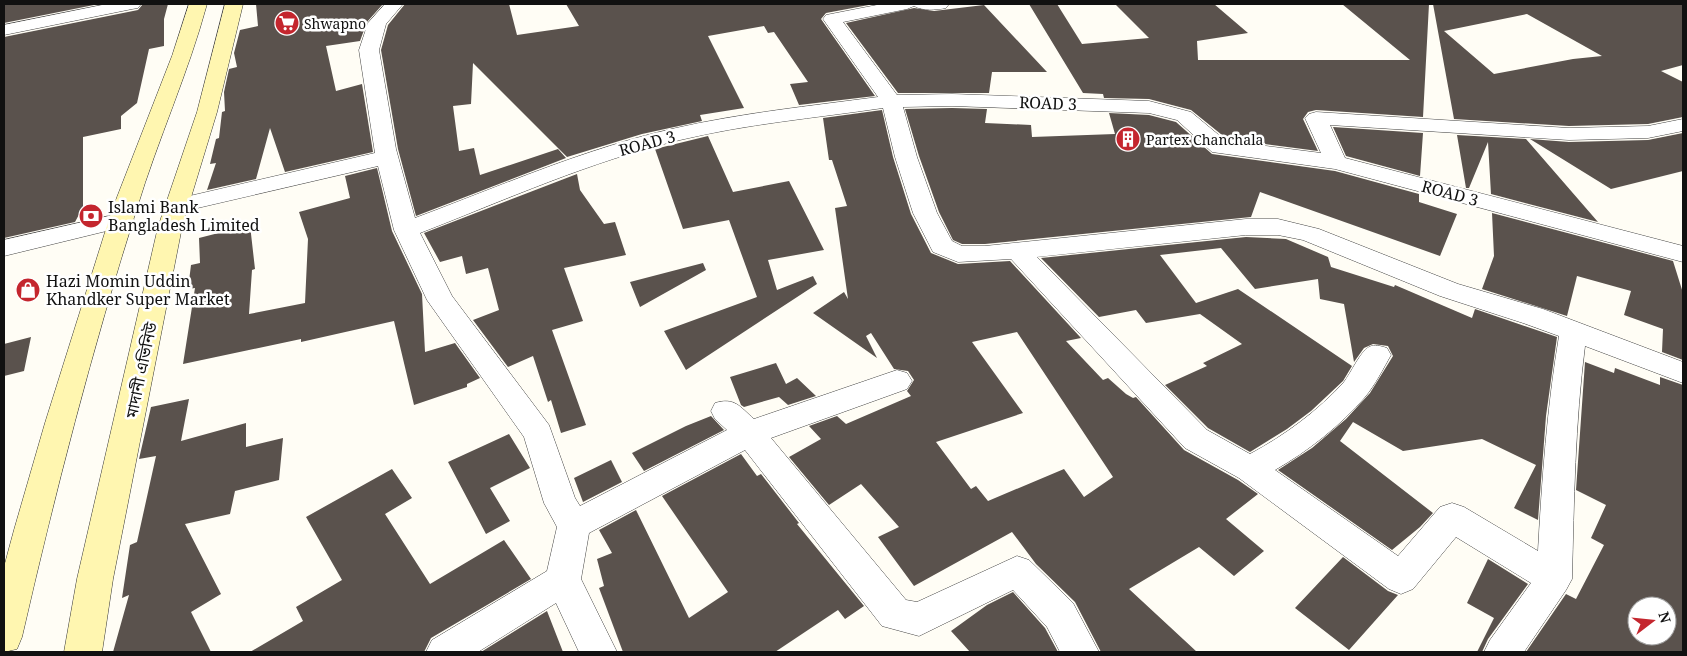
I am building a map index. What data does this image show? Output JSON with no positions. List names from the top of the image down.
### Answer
{
  "streets": {
    "main road": ["মাদানী এভিনিউ"],
    "street": ["ROAD 3"]
  },
  "places": {
    "supermarket": ["Shwapno"],
    "building": ["Partex Chanchala"],
    "bank": ["Islami Bank Bangladesh Limited"],
    "shop": ["Hazi Momin Uddin Khandker Super Market"]
  },
  "north": "right"
}
